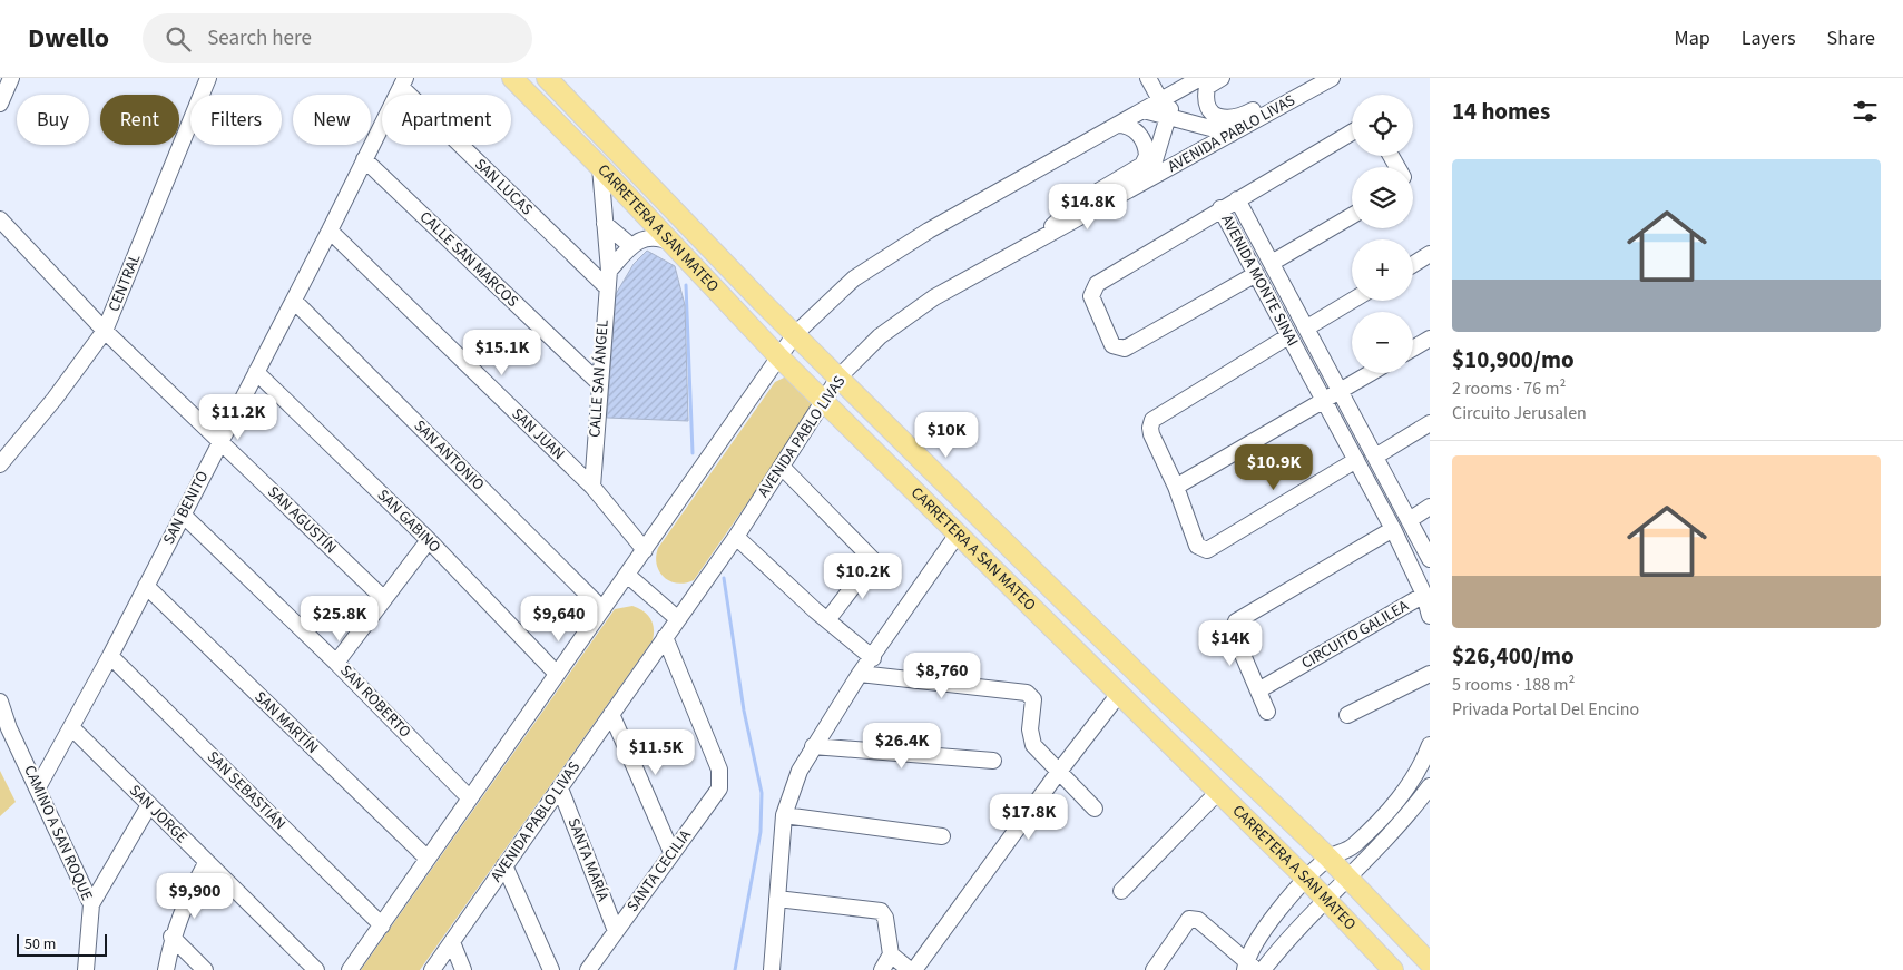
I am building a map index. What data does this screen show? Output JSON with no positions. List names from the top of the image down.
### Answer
{
  "streets": {
    "main road": ["CARRETERA A SAN MATEO"],
    "street": [
      "AVENIDA PABLO LIVAS",
      "SAN LUCAS",
      "CALLE SAN MARCOS",
      "AVENIDA MONTE SINAI",
      "CENTRAL",
      "CALLE SAN ÁNGEL",
      "SAN JUAN",
      "SAN ANTONIO",
      "SAN BENITO",
      "SAN AGUSTÍN",
      "SAN GABINO",
      "CIRCUITO GALILEA",
      "SAN ROBERTO",
      "SAN MARTÍN",
      "SAN SEBASTIÁN",
      "SAN JORGE",
      "CAMINO A SAN ROQUE",
      "SANTA MARÍA",
      "SANTA CECILIA"
    ]
  },
  "crossings": [
    ["AVENIDA PABLO LIVAS", "CARRETERA A SAN MATEO"],
    ["AVENIDA PABLO LIVAS", "SANTA MARÍA"],
    ["AVENIDA PABLO LIVAS", "SANTA CECILIA"],
    ["SAN LUCAS", "CALLE SAN ÁNGEL"],
    ["SAN LUCAS", "SAN BENITO"],
    ["CARRETERA A SAN MATEO", "CALLE SAN ÁNGEL"],
    ["CALLE SAN MARCOS", "CALLE SAN ÁNGEL"],
    ["CALLE SAN MARCOS", "SAN BENITO"],
    ["AVENIDA MONTE SINAI", "CIRCUITO GALILEA"],
    ["CENTRAL", "SAN AGUSTÍN"],
    ["CALLE SAN ÁNGEL", "SAN JUAN"],
    ["SAN JUAN", "SAN BENITO"],
    ["SAN ANTONIO", "SAN BENITO"],
    ["SAN BENITO", "SAN AGUSTÍN"],
    ["SAN BENITO", "SAN GABINO"],
    ["SAN BENITO", "SAN ROBERTO"],
    ["SAN BENITO", "SAN MARTÍN"],
    ["SAN BENITO", "SAN SEBASTIÁN"],
    ["SAN BENITO", "SAN JORGE"],
    ["SAN BENITO", "CAMINO A SAN ROQUE"],
    ["SANTA MARÍA", "SANTA CECILIA"]
  ],
  "scale_bar": "50 m",
  "page": {
    "header": "Dwello",
    "search": "Search here",
    "nav": ["Map", "Layers", "Share"],
    "heading": "14 homes",
    "map_buttons": ["+", "−"],
    "chip": [
      "Buy",
      "Rent",
      "Filters",
      "New",
      "Apartment"
    ],
    "list": [
      {
        "name": "$10,900/mo",
        "note": "2 rooms · 76 m² · Circuito Jerusalen"
      },
      {
        "name": "$26,400/mo",
        "note": "5 rooms · 188 m² · Privada Portal Del Encino"
      }
    ],
    "price": [
      "$14.8K",
      "$15.1K",
      "$11.2K",
      "$10K",
      "$10.9K",
      "$10.2K",
      "$25.8K",
      "$9,640",
      "$14K",
      "$8,760",
      "$26.4K",
      "$11.5K",
      "$17.8K",
      "$9,900"
    ],
    "scale": "50 m"
  }
}
